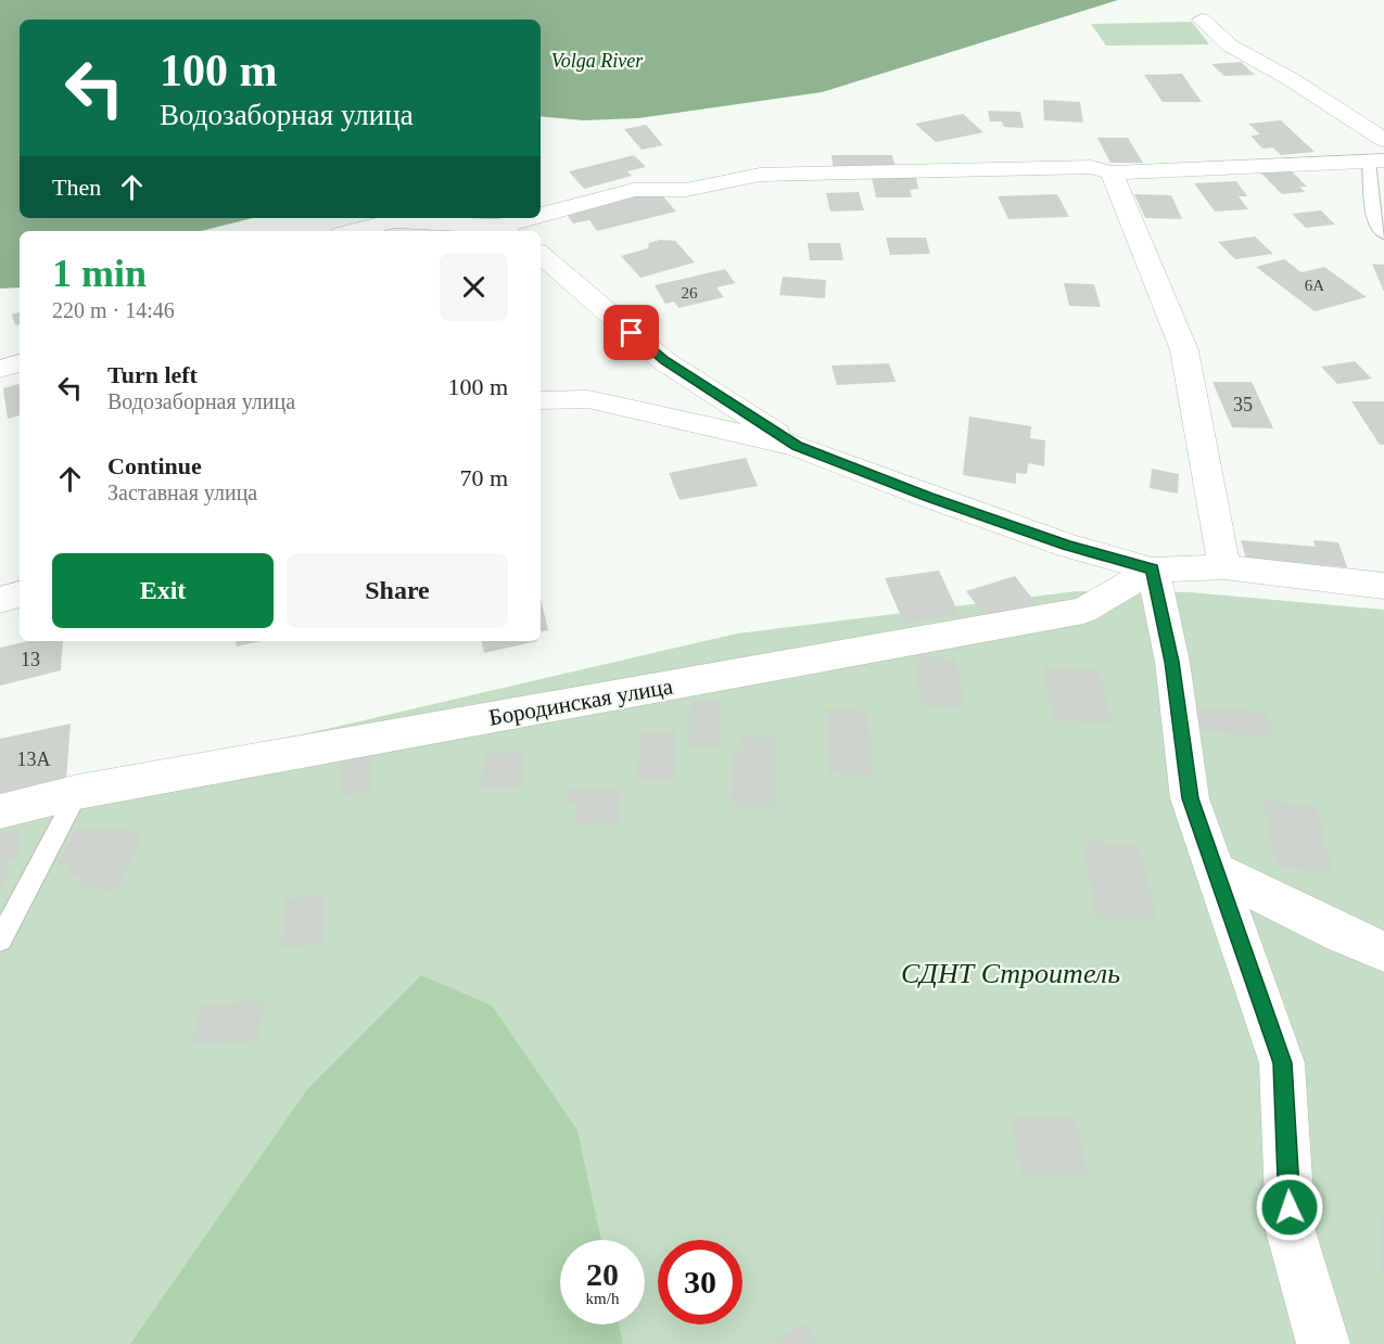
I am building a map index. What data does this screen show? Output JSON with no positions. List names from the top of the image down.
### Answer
{
  "streets": {
    "street": ["Бородинская улица"]
  },
  "water": ["Volga River"],
  "parks": ["СДНТ Строитель"],
  "house_numbers": [
    "6А",
    "26",
    "35",
    "13",
    "13А"
  ],
  "page": {
    "turn": ["100 m", "Водозаборная улица"],
    "then": "Then",
    "heading": ["1 min", "220 m · 14:46"],
    "list": [
      {
        "name": "Turn left",
        "note": "Водозаборная улица",
        "value": "100 m"
      },
      {
        "name": "Continue",
        "note": "Заставная улица",
        "value": "70 m"
      }
    ],
    "buttons": ["Exit", "Share"],
    "speed": "20 km/h",
    "limit": "30"
  }
}
